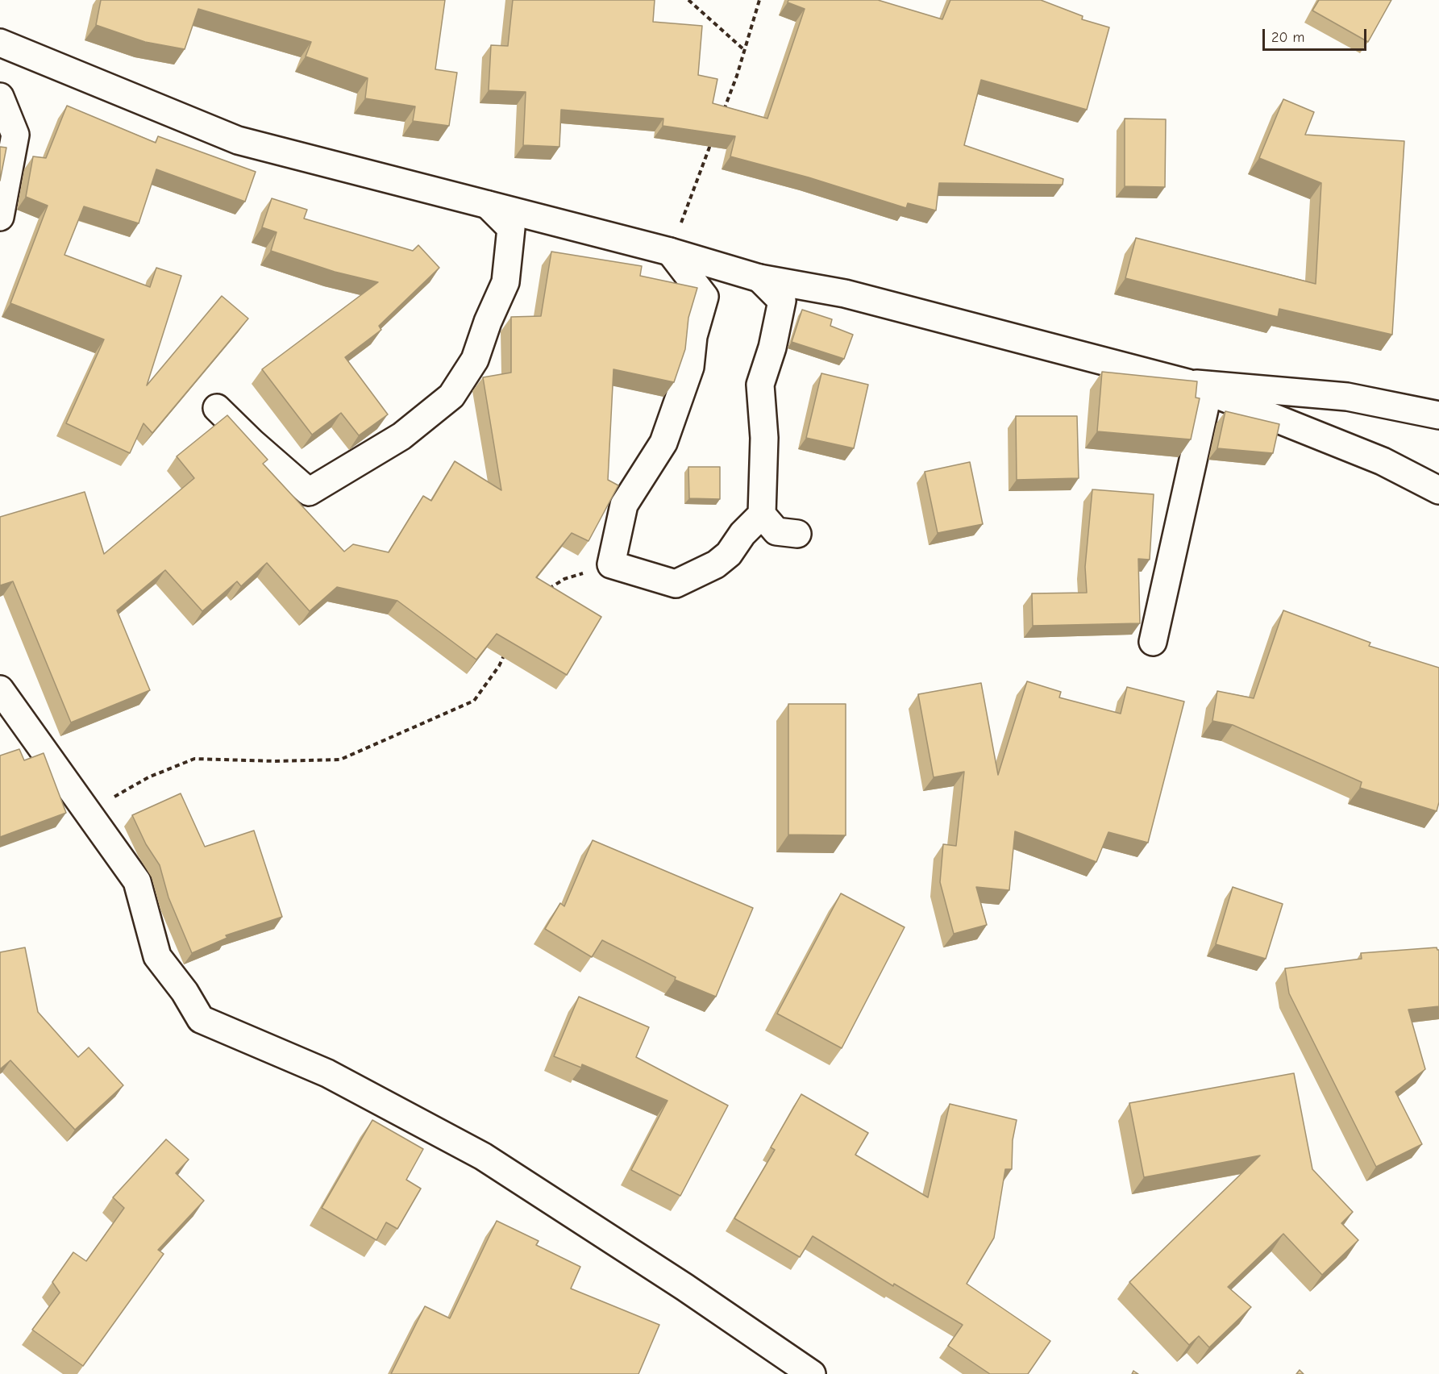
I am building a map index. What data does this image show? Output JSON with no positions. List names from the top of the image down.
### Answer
{
  "scale_bar": "20 m"
}
